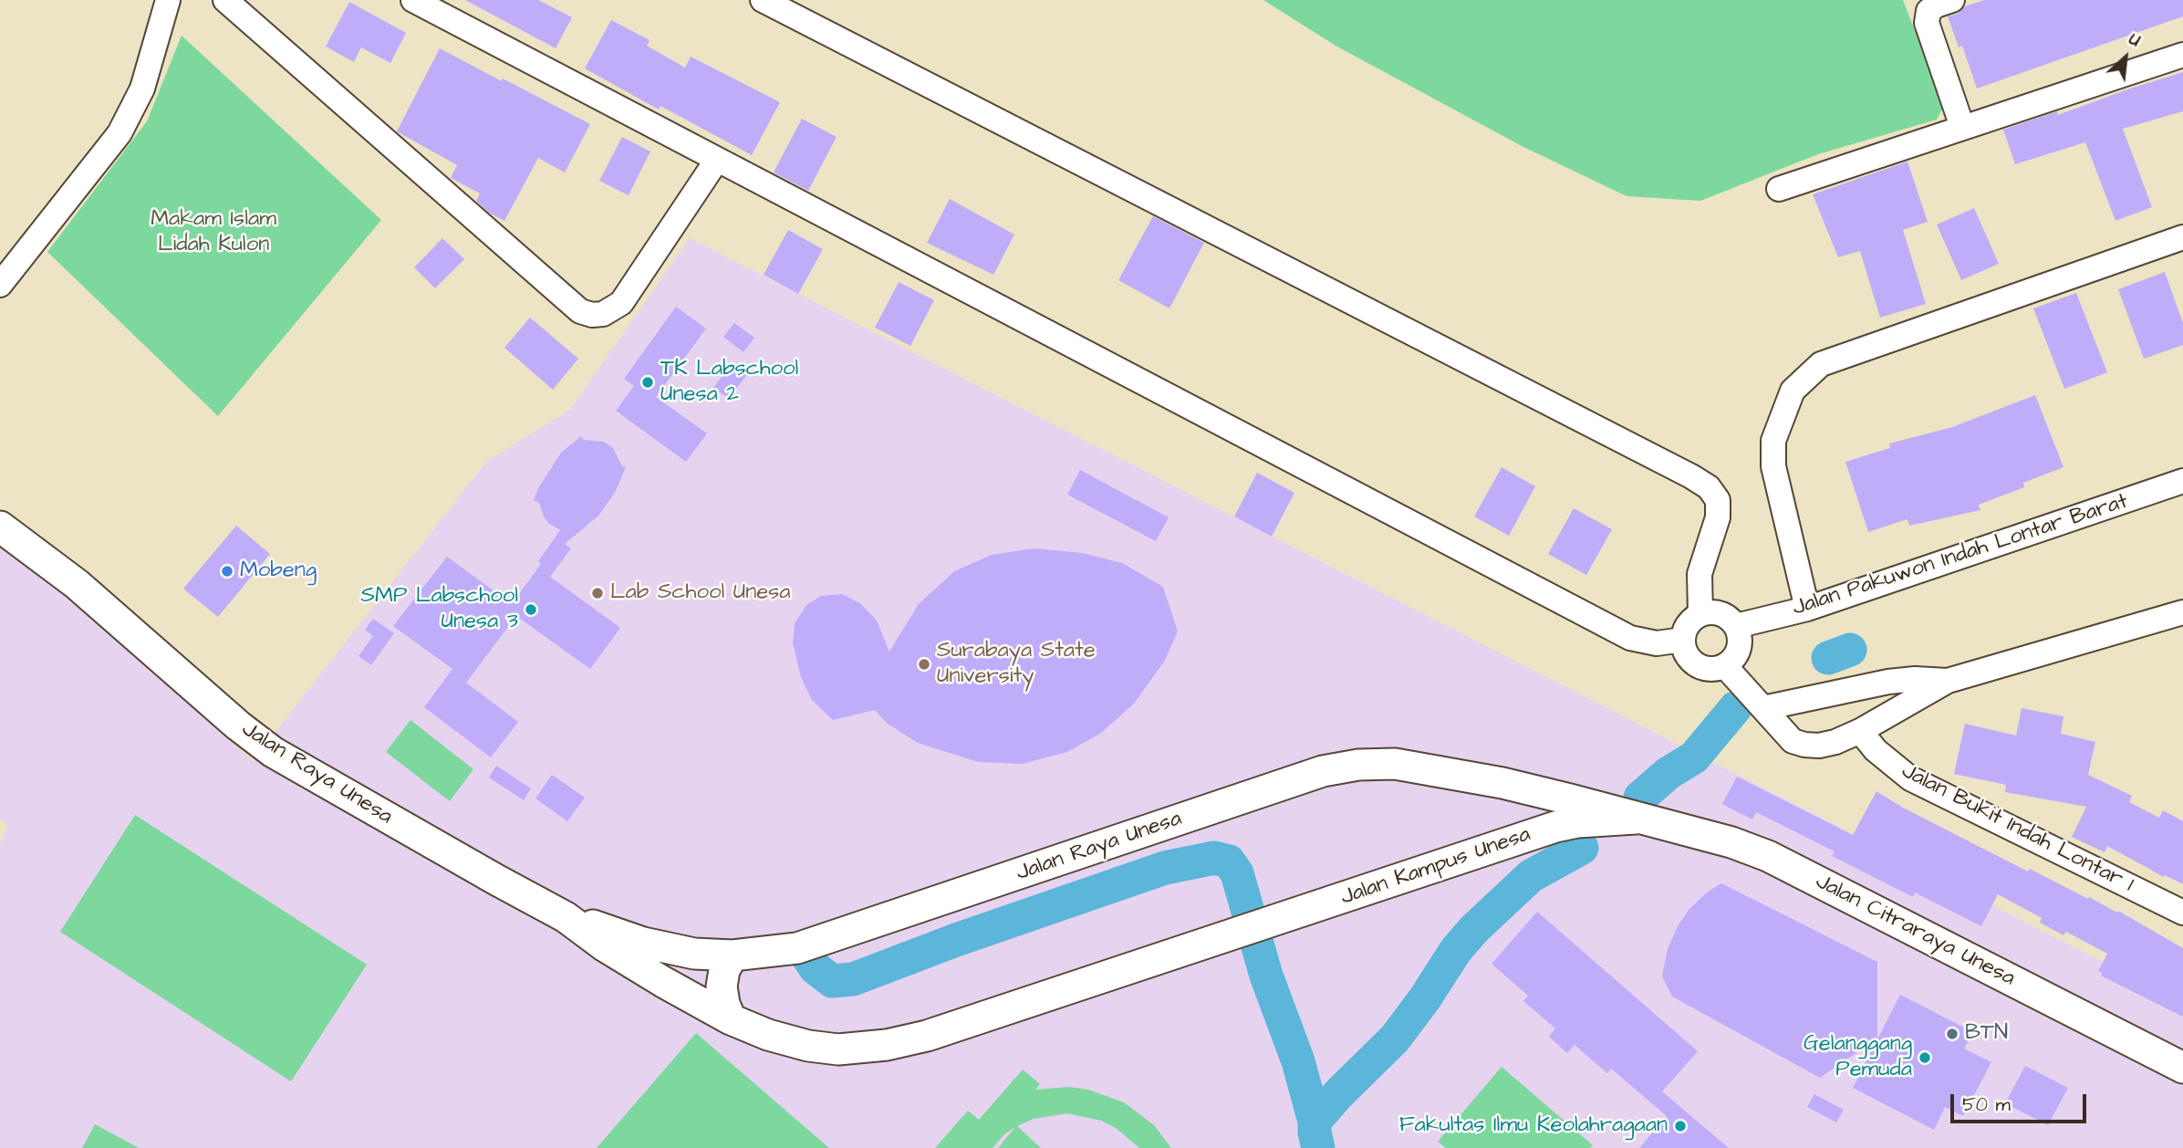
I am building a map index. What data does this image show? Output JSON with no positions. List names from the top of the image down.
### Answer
{
  "streets": {
    "main road": ["Jalan Raya Unesa", "Jalan Kampus Unesa", "Jalan Citraraya Unesa"],
    "street": ["Jalan Pakuwon Indah Lontar Barat", "Jalan Bukit Indah Lontar 1"]
  },
  "crossings": [
    ["Jalan Raya Unesa", "Jalan Kampus Unesa"],
    ["Jalan Raya Unesa", "Jalan Citraraya Unesa"],
    ["Jalan Kampus Unesa", "Jalan Citraraya Unesa"]
  ],
  "parks": ["Makam Islam Lidah Kulon"],
  "places": [
    "TK Labschool Unesa 2",
    "Mobeng",
    "Lab School Unesa",
    "SMP Labschool Unesa 3",
    "Surabaya State University",
    "BTN",
    "Gelanggang Pemuda",
    "Fakultas Ilmu Keolahragaan"
  ],
  "scale_bar": "50 m",
  "north": "top right"
}
